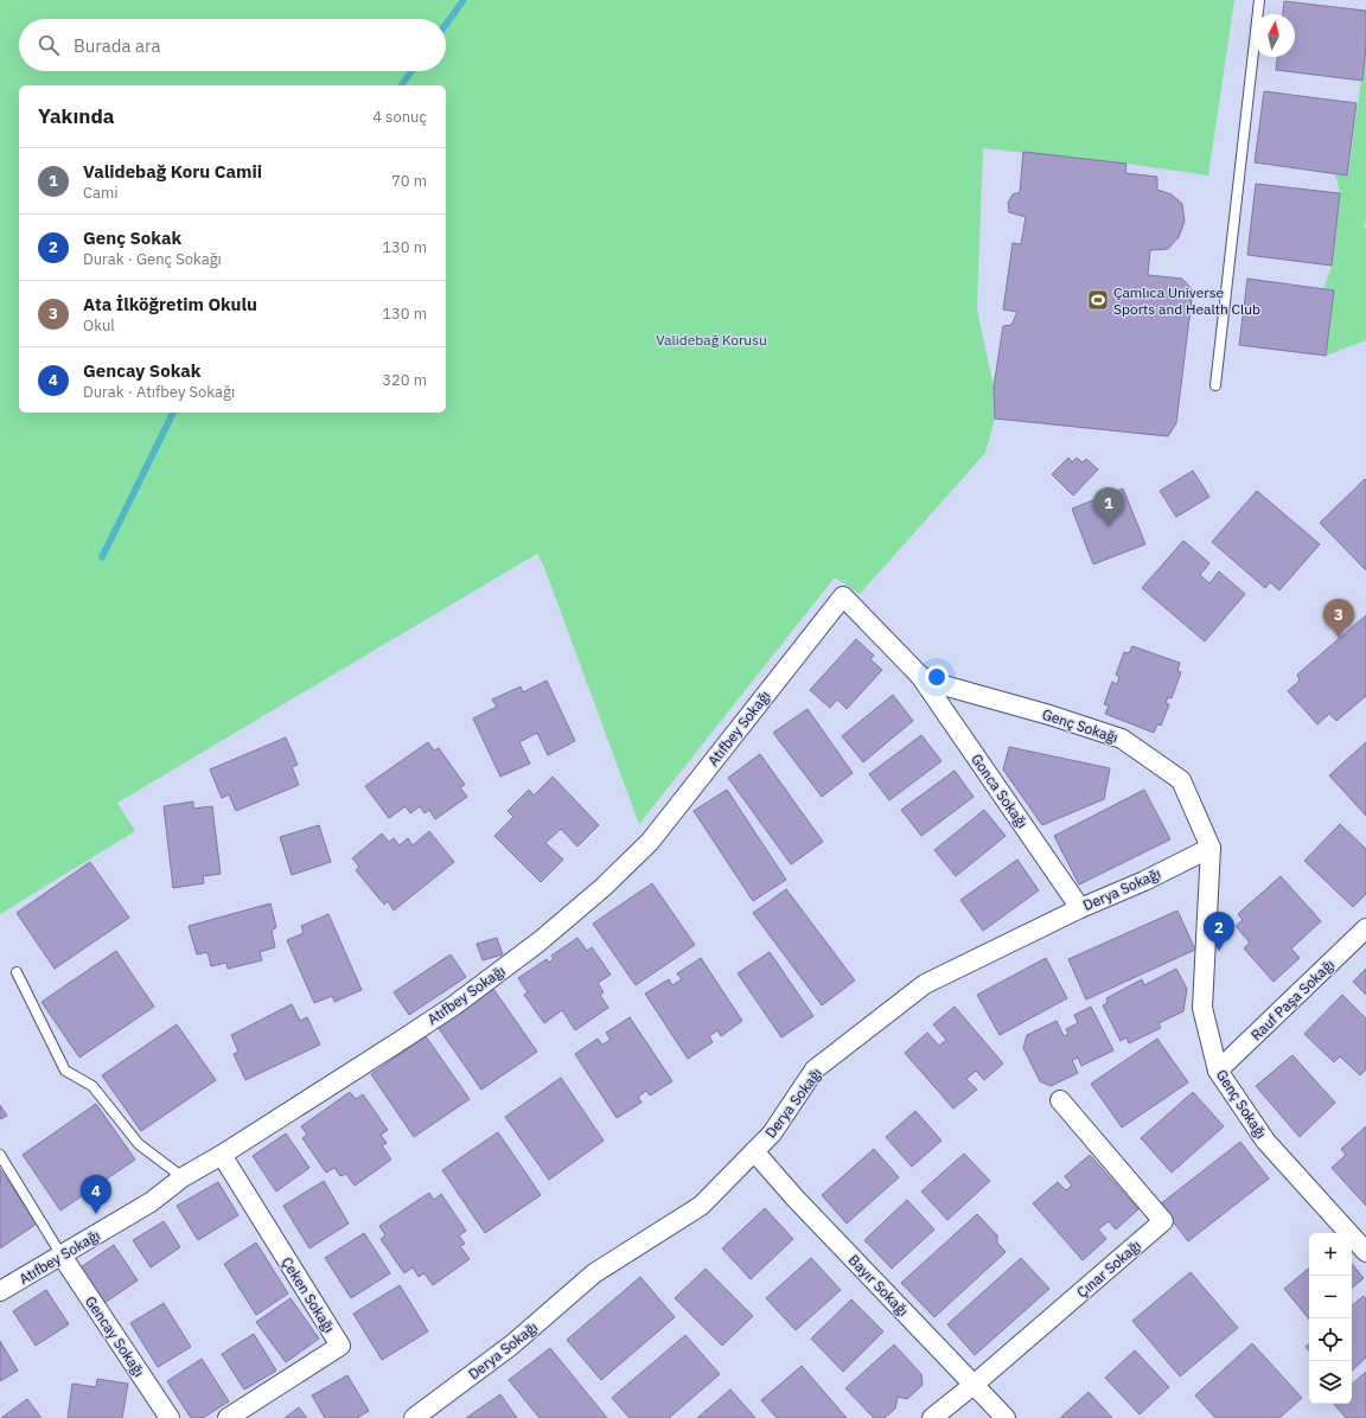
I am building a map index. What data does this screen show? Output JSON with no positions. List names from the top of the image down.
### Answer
{
  "streets": {
    "street": [
      "Genç Sokağı",
      "Atıfbey Sokağı",
      "Gonca Sokağı",
      "Derya Sokağı",
      "Rauf Paşa Sokağı",
      "Çınar Sokağı",
      "Bayır Sokağı",
      "Çeken Sokağı",
      "Gencay Sokağı"
    ]
  },
  "crossings": [
    ["Genç Sokağı", "Atıfbey Sokağı"],
    ["Genç Sokağı", "Gonca Sokağı"],
    ["Genç Sokağı", "Derya Sokağı"],
    ["Genç Sokağı", "Rauf Paşa Sokağı"],
    ["Atıfbey Sokağı", "Çeken Sokağı"],
    ["Atıfbey Sokağı", "Gencay Sokağı"],
    ["Gonca Sokağı", "Derya Sokağı"],
    ["Derya Sokağı", "Bayır Sokağı"],
    ["Çınar Sokağı", "Bayır Sokağı"]
  ],
  "parks": ["Validebağ Korusu"],
  "places": {
    "sports": ["Çamlıca Universe Sports and Health Club"]
  },
  "north": "top",
  "page": {
    "search": "Burada ara",
    "heading": ["Yakında", "4 sonuç"],
    "list": [
      {
        "mark": "1",
        "name": "Validebağ Koru Camii",
        "note": "Cami",
        "value": "70 m"
      },
      {
        "mark": "2",
        "name": "Genç Sokak",
        "note": "Durak · Genç Sokağı",
        "value": "130 m"
      },
      {
        "mark": "3",
        "name": "Ata İlköğretim Okulu",
        "note": "Okul",
        "value": "130 m"
      },
      {
        "mark": "4",
        "name": "Gencay Sokak",
        "note": "Durak · Atıfbey Sokağı",
        "value": "320 m"
      }
    ],
    "pins": [
      "1",
      "3",
      "2",
      "4"
    ],
    "map_buttons": ["+", "−"]
  }
}
